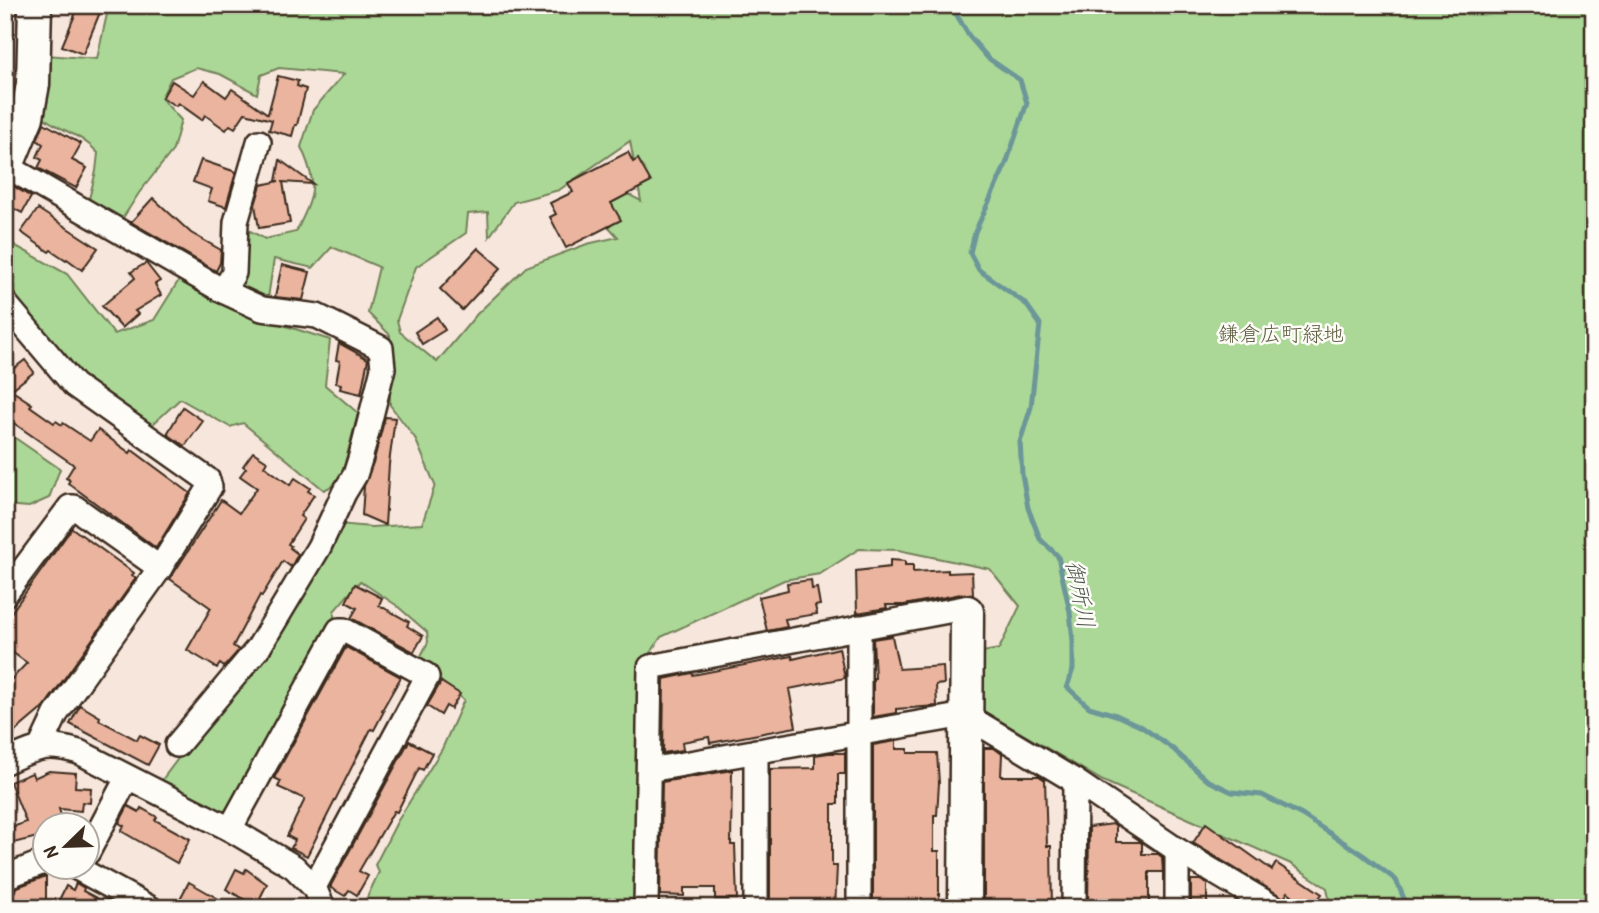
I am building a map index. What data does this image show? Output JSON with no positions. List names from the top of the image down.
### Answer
{
  "water": ["御所川"],
  "parks": ["鎌倉広町緑地"],
  "north": "bottom left"
}
